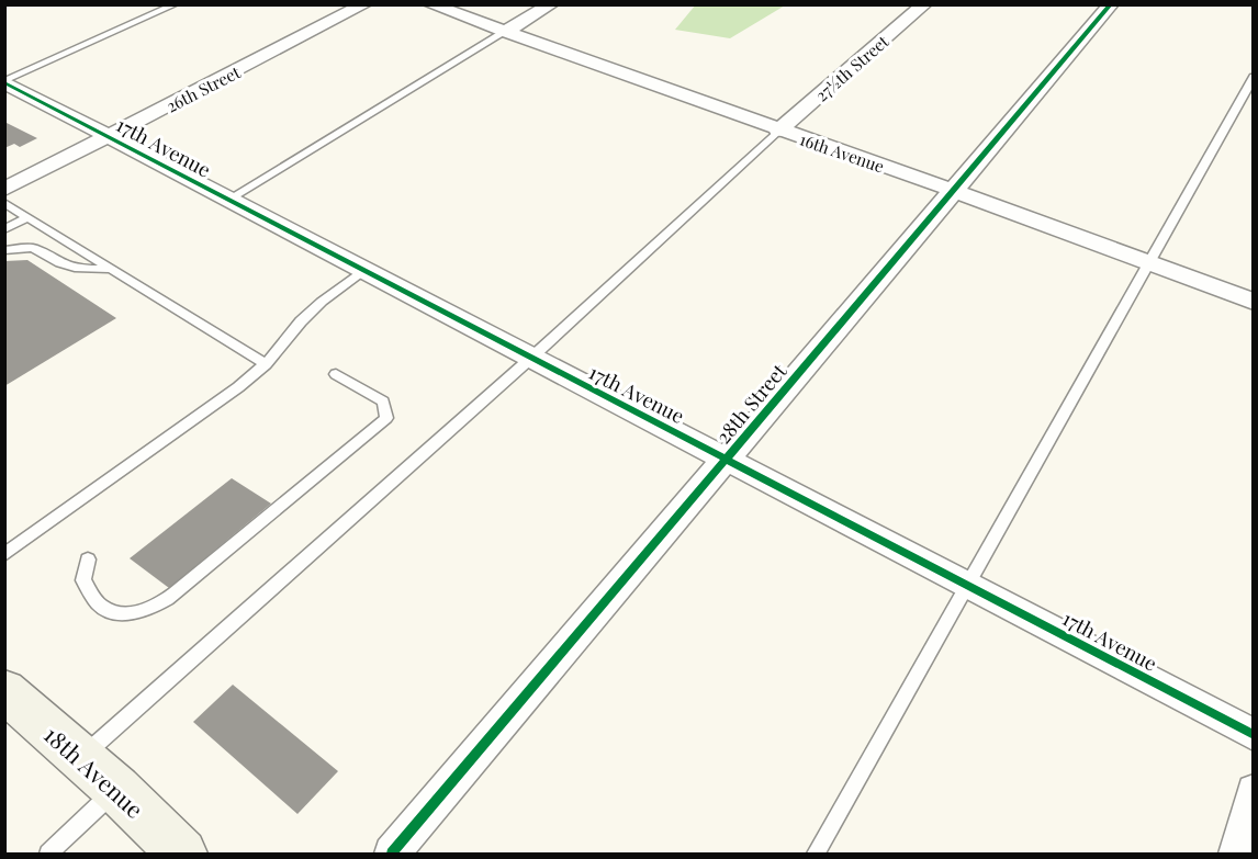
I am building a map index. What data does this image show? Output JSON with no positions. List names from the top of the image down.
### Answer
{
  "streets": {
    "street": [
      "27½th Street",
      "26th Street",
      "17th Avenue",
      "16th Avenue",
      "28th Street",
      "18th Avenue"
    ]
  },
  "crossings": [
    ["27½th Street", "16th Avenue"],
    ["26th Street", "17th Avenue"],
    ["17th Avenue", "28th Street"],
    ["16th Avenue", "28th Street"]
  ]
}
